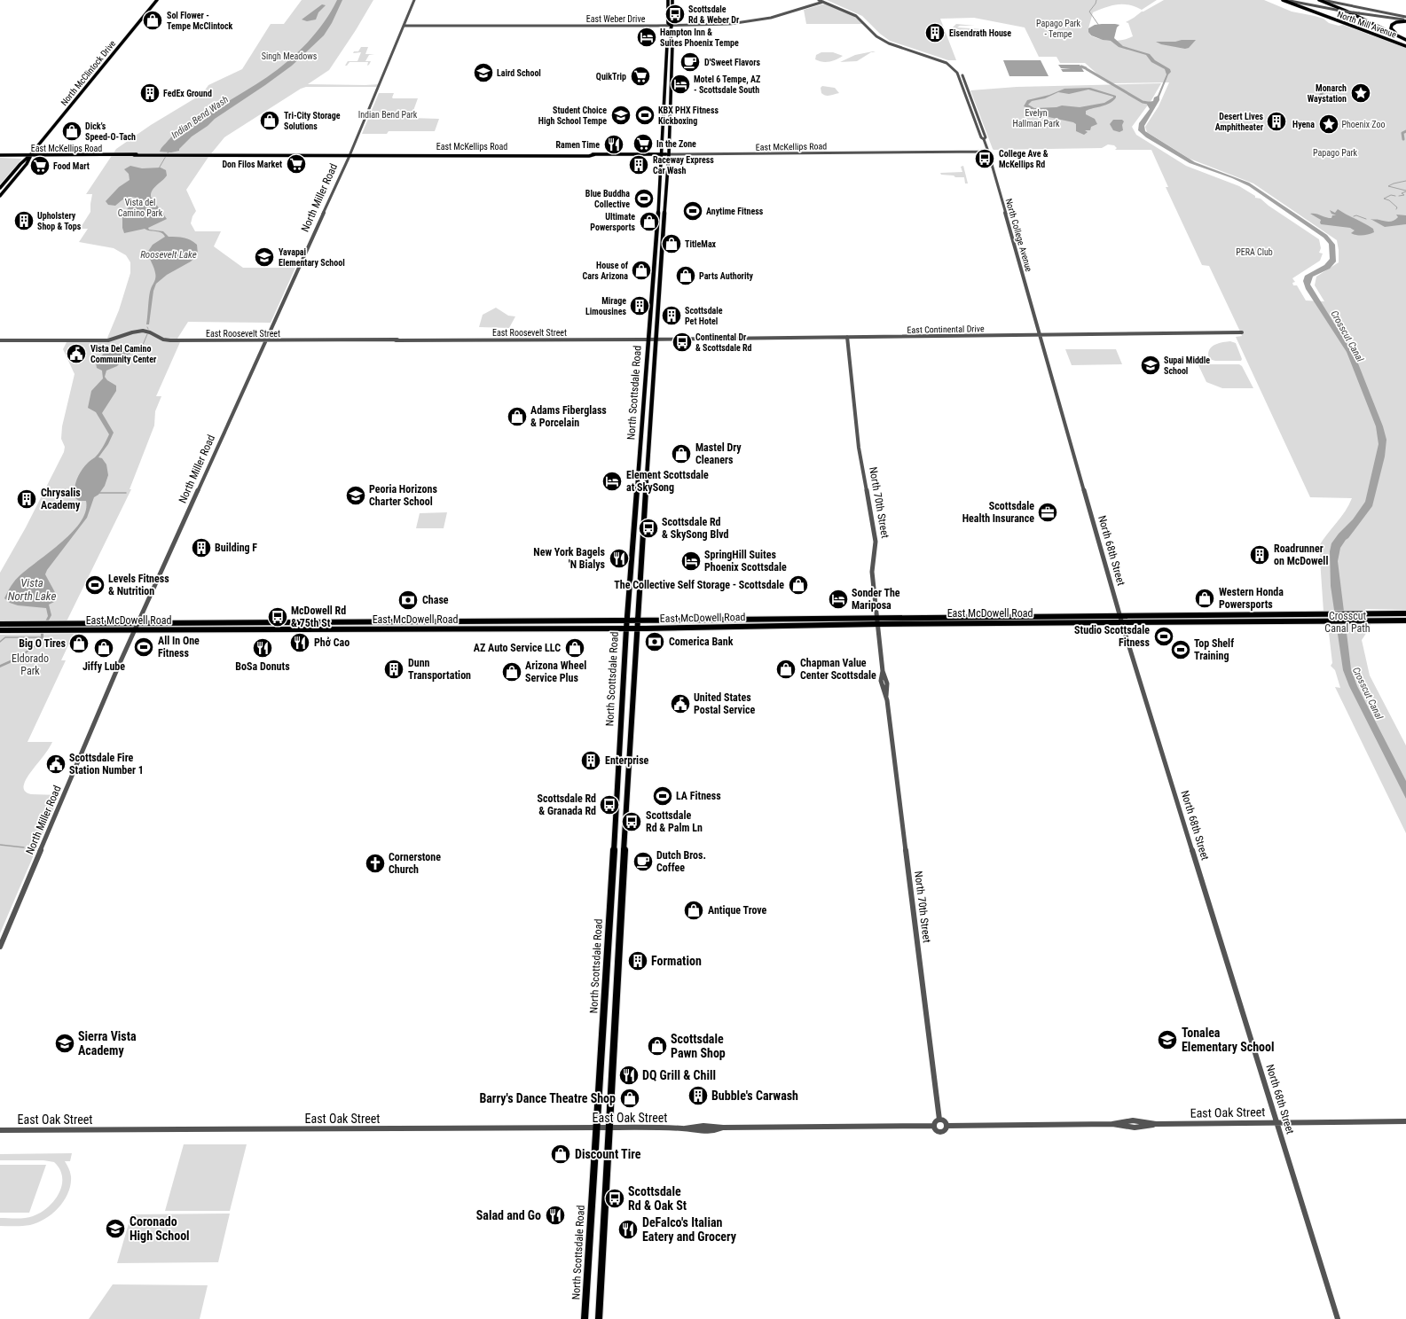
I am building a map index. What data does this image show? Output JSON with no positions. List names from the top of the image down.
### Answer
{
  "streets": {
    "main road": [
      "North Mill Avenue",
      "North McClintock Drive",
      "East McKellips Road",
      "North Scottsdale Road",
      "East McDowell Road"
    ],
    "street": [
      "East Weber Drive",
      "North Miller Road",
      "North College Avenue",
      "East Continental Drive",
      "East Roosevelt Street",
      "North 70th Street",
      "North 68th Street",
      "East Oak Street"
    ]
  },
  "crossings": [
    ["East Weber Drive", "North Miller Road"],
    ["East Weber Drive", "North College Avenue"],
    ["East Weber Drive", "North Scottsdale Road"],
    ["North McClintock Drive", "East McKellips Road"],
    ["East McKellips Road", "North Miller Road"],
    ["East McKellips Road", "North College Avenue"],
    ["East McKellips Road", "North Scottsdale Road"],
    ["North Miller Road", "East Roosevelt Street"],
    ["North Miller Road", "East McDowell Road"],
    ["North College Avenue", "East Continental Drive"],
    ["North College Avenue", "North 68th Street"],
    ["East Continental Drive", "East Roosevelt Street"],
    ["East Continental Drive", "North Scottsdale Road"],
    ["East Continental Drive", "North 70th Street"],
    ["East Continental Drive", "North 68th Street"],
    ["East Roosevelt Street", "North Scottsdale Road"],
    ["North Scottsdale Road", "East McDowell Road"],
    ["North Scottsdale Road", "East Oak Street"],
    ["North 70th Street", "East McDowell Road"],
    ["North 70th Street", "East Oak Street"],
    ["North 68th Street", "East McDowell Road"],
    ["North 68th Street", "East Oak Street"]
  ],
  "water": [
    "Indian Bend Wash",
    "Roosevelt Lake",
    "Crosscut Canal",
    "Vista North Lake"
  ],
  "parks": [
    "Papago Park - Tempe",
    "Singh Meadows",
    "Evelyn Hallman Park",
    "Indian Bend Park",
    "Phoenix Zoo",
    "Papago Park",
    "Vista del Camino Park",
    "PERA Club",
    "Crosscut Canal Path",
    "Eldorado Park"
  ],
  "places": {
    "bus stop": [
      "Scottsdale Rd & Weber Dr",
      "College Ave & McKellips Rd",
      "Continental Dr & Scottsdale Rd",
      "Scottsdale Rd & SkySong Blvd",
      "McDowell Rd & 75th St",
      "Scottsdale Rd & Granada Rd",
      "Scottsdale Rd & Palm Ln",
      "Scottsdale Rd & Oak St"
    ],
    "shop": [
      "Sol Flower - Tempe McClintock",
      "Tri-City Storage Solutions",
      "Dick’s Speed-O-Tach",
      "Ultimate Powersports",
      "TitleMax",
      "House of Cars Arizona",
      "Parts Authority",
      "Adams Fiberglass & Porcelain",
      "Mastel Dry Cleaners",
      "The Collective Self Storage - Scottsdale",
      "Western Honda Powersports",
      "Big O Tires",
      "Jiffy Lube",
      "AZ Auto Service LLC",
      "Chapman Value Center Scottsdale",
      "Arizona Wheel Service Plus",
      "Antique Trove",
      "Scottsdale Pawn Shop",
      "Barry's Dance Theatre Shop",
      "Discount Tire"
    ],
    "building": [
      "Eisendrath House",
      "FedEx Ground",
      "Desert Lives Amphitheater",
      "Raceway Express Car Wash",
      "Upholstery Shop & Tops",
      "Mirage Limousines",
      "Scottsdale Pet Hotel",
      "Chrysalis Academy",
      "Building F",
      "Roadrunner on McDowell",
      "Dunn Transportation",
      "Enterprise",
      "Formation",
      "Bubble's Carwash"
    ],
    "hotel": [
      "Hampton Inn & Suites Phoenix Tempe",
      "Motel 6 Tempe, AZ - Scottsdale South",
      "Element Scottsdale at SkySong",
      "SpringHill Suites Phoenix Scottsdale",
      "Sonder The Mariposa"
    ],
    "cafe": ["D'Sweet Flavors", "Dutch Bros. Coffee"],
    "school or university": [
      "Laird School",
      "Student Choice High School Tempe",
      "Yavapai Elementary School",
      "Supai Middle School",
      "Peoria Horizons Charter School",
      "Tonalea Elementary School",
      "Sierra Vista Academy",
      "Coronado High School"
    ],
    "supermarket": [
      "QuikTrip",
      "In the Zone",
      "Don Filos Market",
      "Food Mart"
    ],
    "place": ["Monarch Waystation", "Hyena"],
    "sports": [
      "KBX PHX Fitness Kickboxing",
      "Blue Buddha Collective",
      "Anytime Fitness",
      "Levels Fitness & Nutrition",
      "Studio Scottsdale Fitness",
      "All In One Fitness",
      "Top Shelf Training",
      "LA Fitness"
    ],
    "restaurant": [
      "Ramen Time",
      "New York Bagels 'N Bialys",
      "Phở Cao",
      "BoSa Donuts",
      "DQ Grill & Chill",
      "Salad and Go",
      "DeFalco's Italian Eatery and Grocery"
    ],
    "public building": ["Vista Del Camino Community Center", "United States Postal Service", "Scottsdale Fire Station Number 1"],
    "office": ["Scottsdale Health Insurance"],
    "bank": ["Chase", "Comerica Bank"],
    "church": ["Cornerstone Church"]
  }
}
